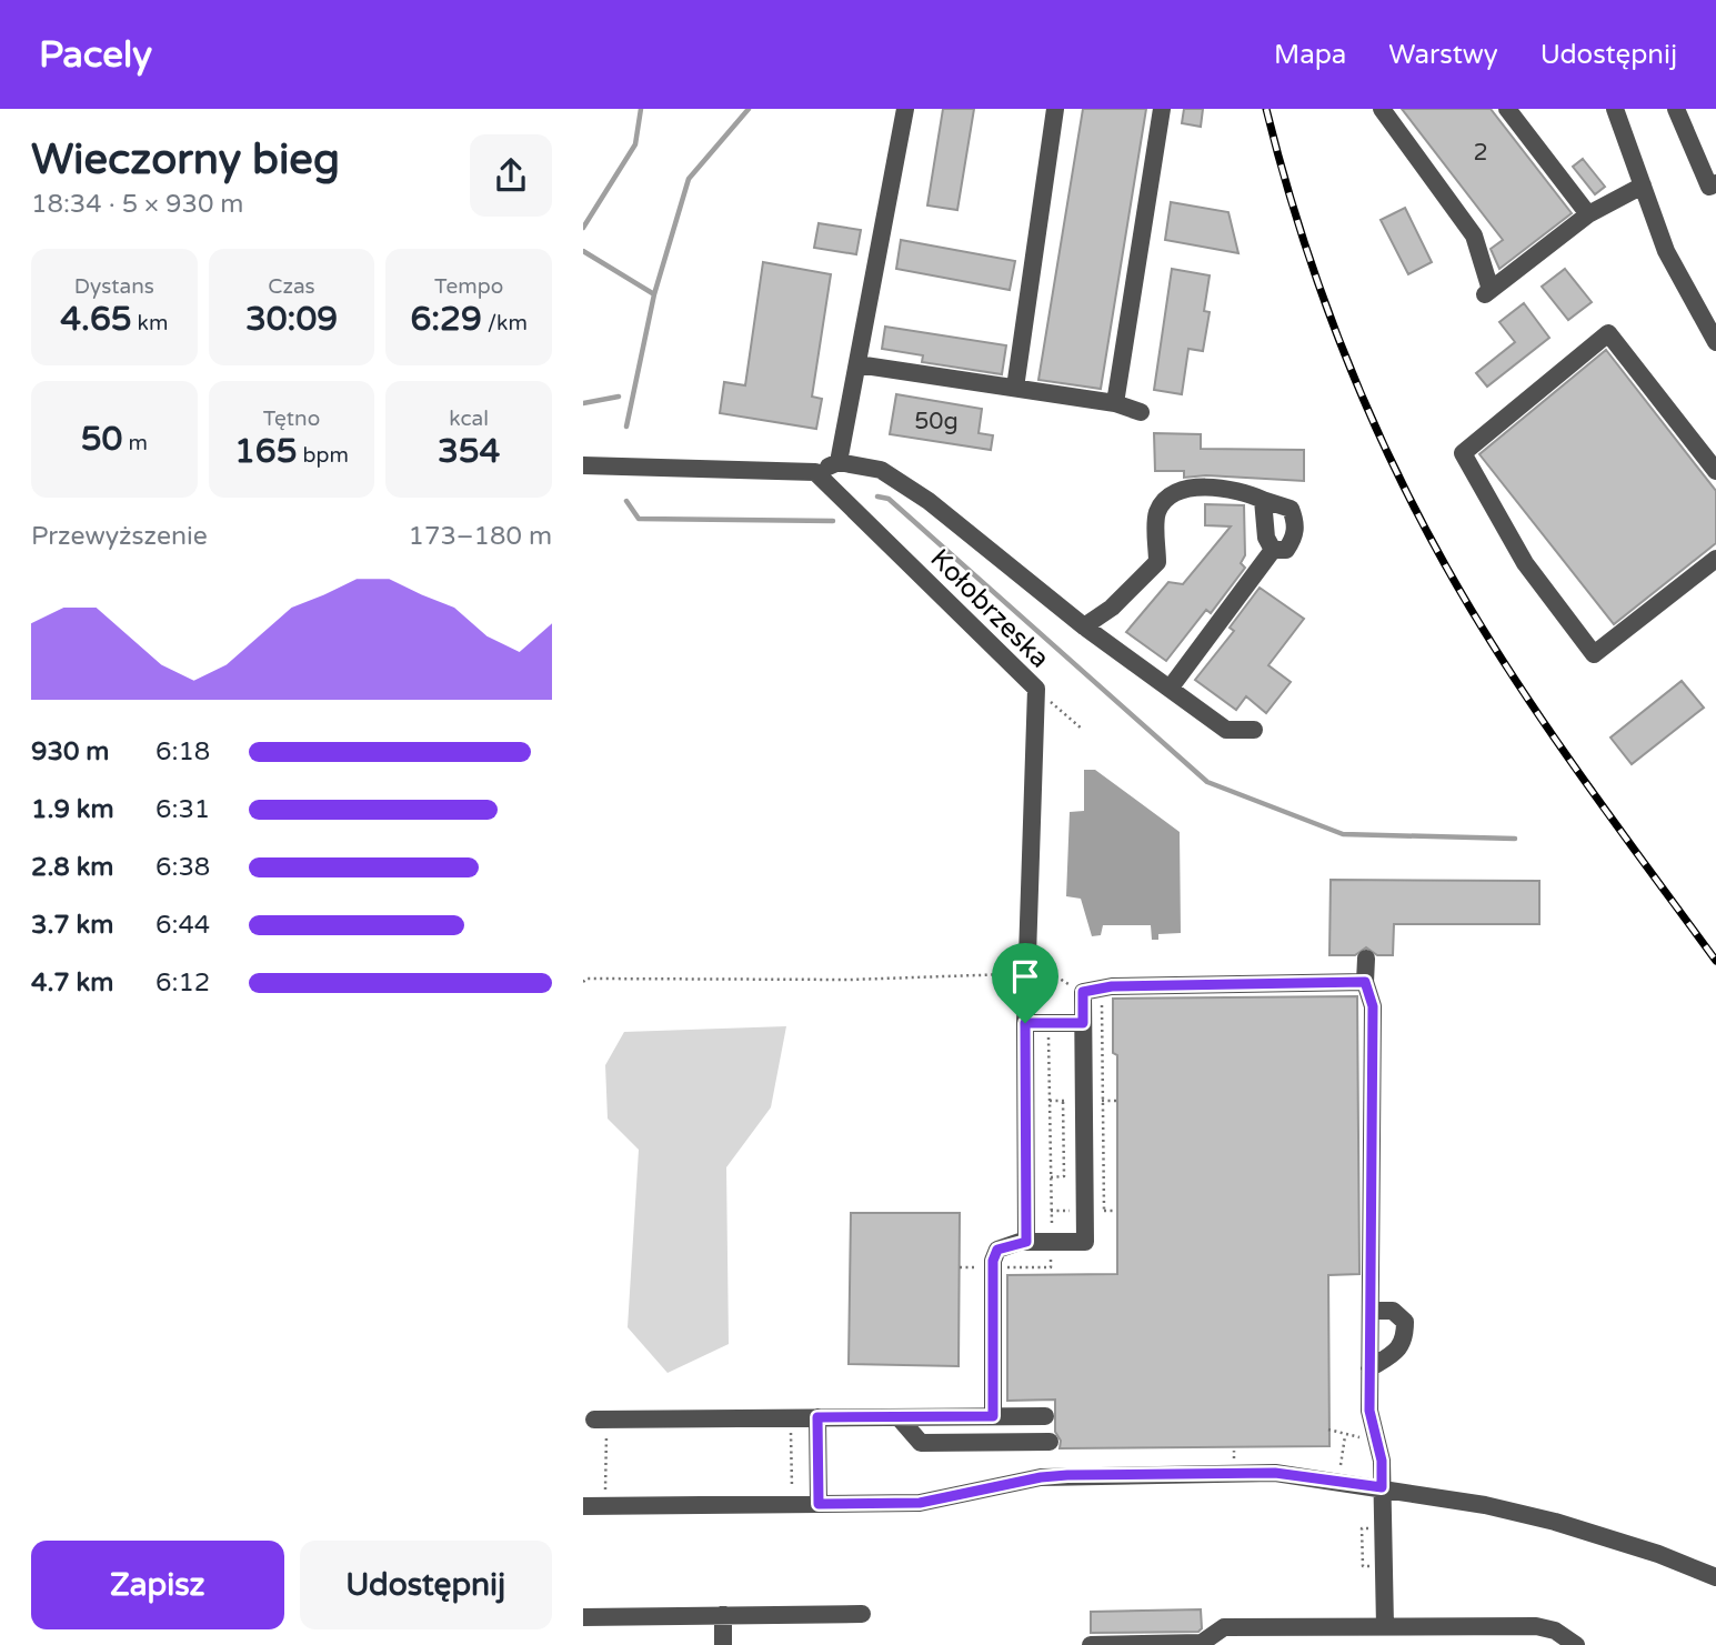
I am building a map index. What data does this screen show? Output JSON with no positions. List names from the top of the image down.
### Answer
{
  "streets": {
    "street": ["Kołobrzeska"]
  },
  "house_numbers": ["2", "50g"],
  "page": {
    "header": "Pacely",
    "nav": ["Mapa", "Warstwy", "Udostępnij"],
    "heading": ["Wieczorny bieg", "18:34 · 5 × 930 m"],
    "stats": [
      ["Dystans", "4.65 km"],
      ["Czas", "30:09"],
      ["Tempo", "6:29 /km"],
      ["50 m"],
      ["Tętno", "165 bpm"],
      ["kcal", "354"]
    ],
    "chart": ["Przewyższenie", "173–180 m"],
    "list": [
      {
        "name": "930 m",
        "note": "6:18"
      },
      {
        "name": "1.9 km",
        "note": "6:31"
      },
      {
        "name": "2.8 km",
        "note": "6:38"
      },
      {
        "name": "3.7 km",
        "note": "6:44"
      },
      {
        "name": "4.7 km",
        "note": "6:12"
      }
    ],
    "buttons": ["Zapisz", "Udostępnij"]
  }
}
